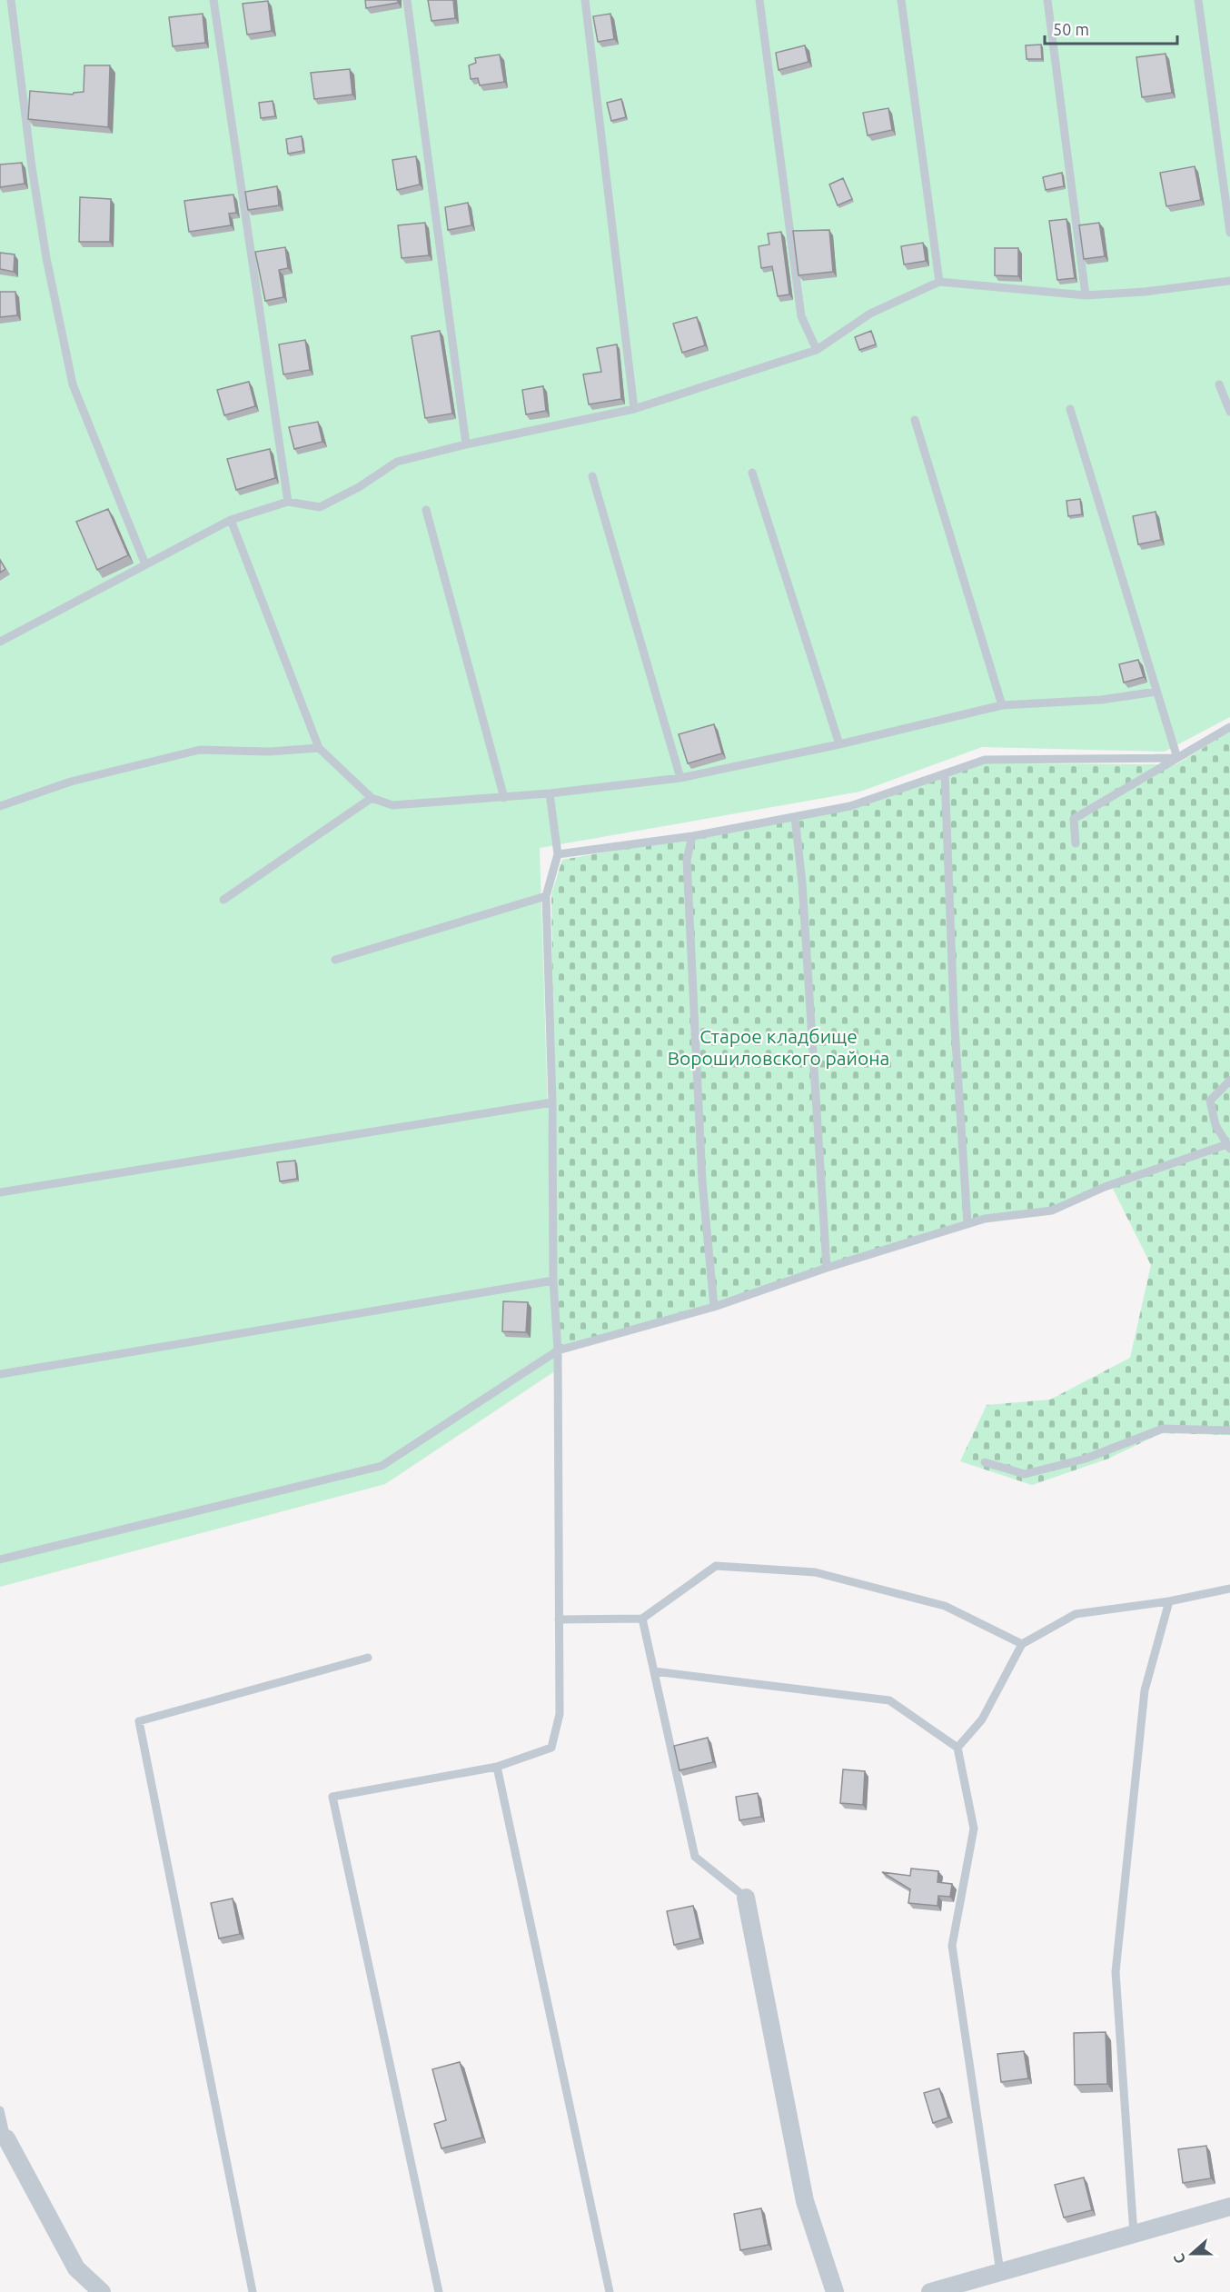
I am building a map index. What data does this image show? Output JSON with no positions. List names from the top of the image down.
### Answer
{
  "parks": ["Старое кладбище Ворошиловского района"],
  "scale_bar": "50 m",
  "north": "left"
}
